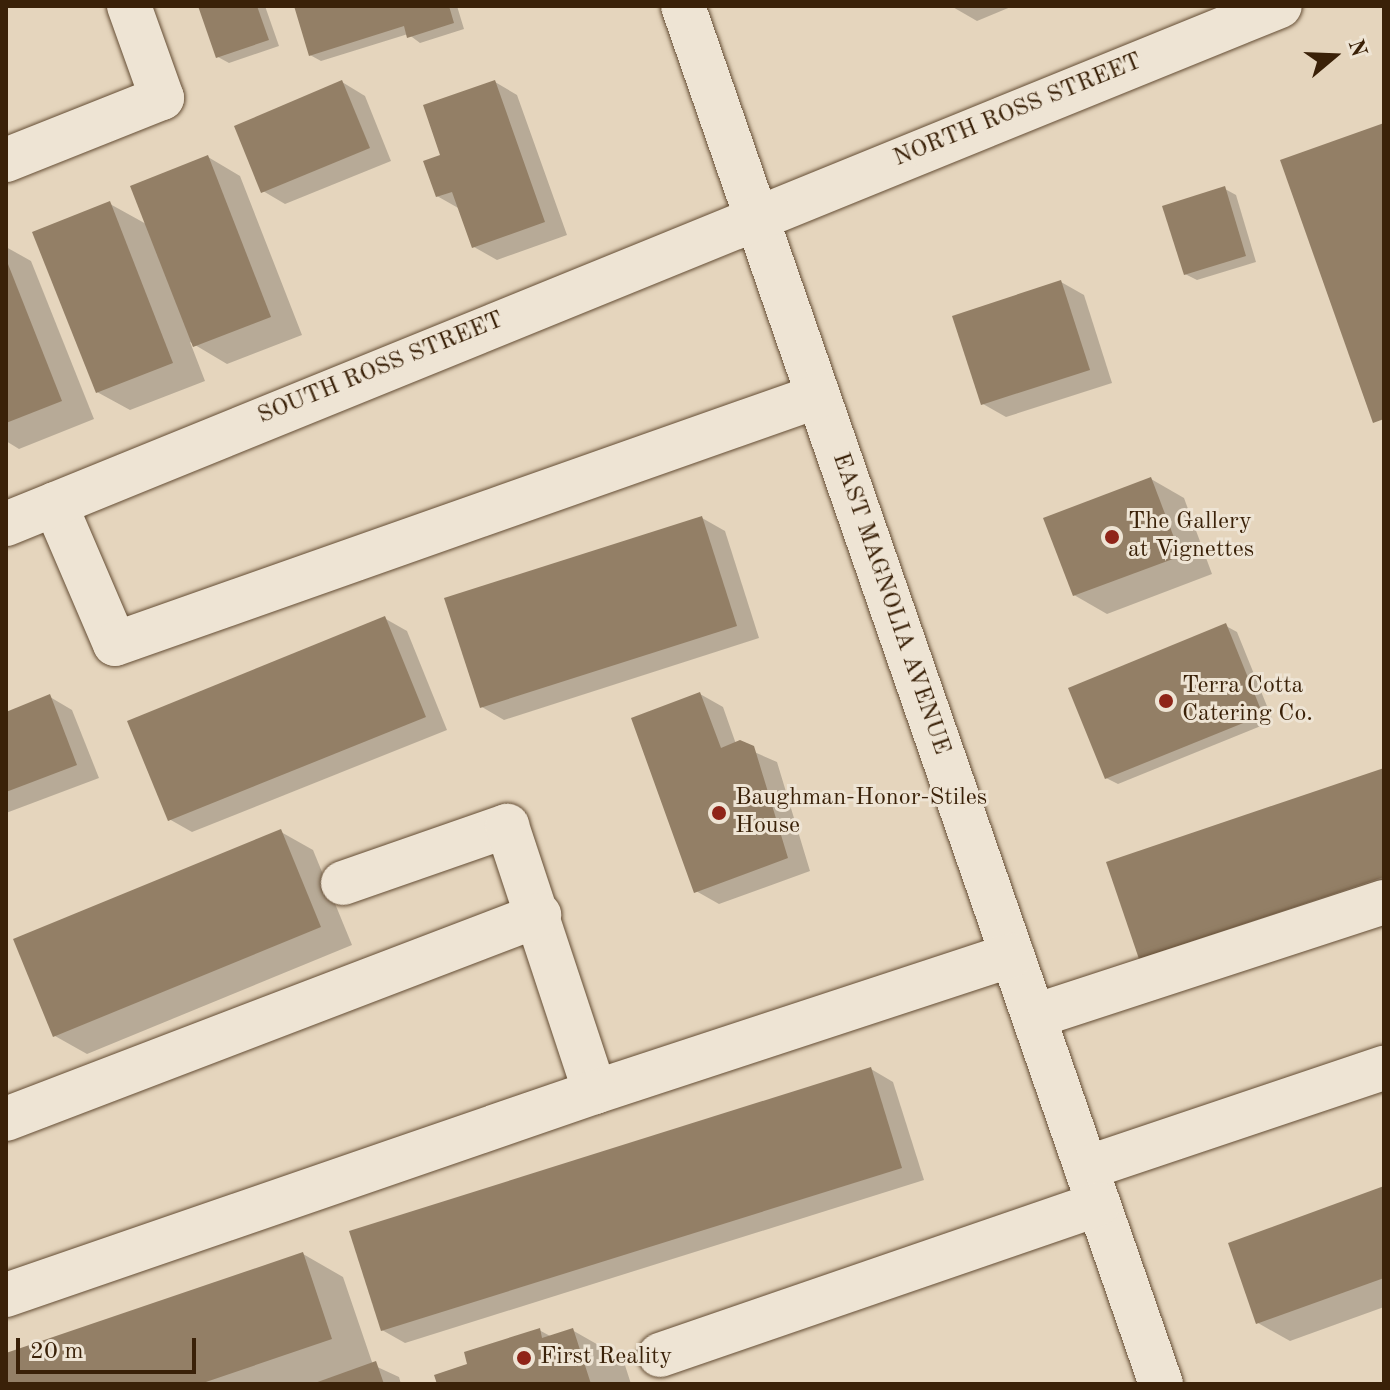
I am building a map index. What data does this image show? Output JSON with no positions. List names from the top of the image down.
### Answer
{
  "streets": {
    "street": ["NORTH ROSS STREET", "SOUTH ROSS STREET", "EAST MAGNOLIA AVENUE"]
  },
  "crossings": [
    ["NORTH ROSS STREET", "SOUTH ROSS STREET"],
    ["NORTH ROSS STREET", "EAST MAGNOLIA AVENUE"],
    ["SOUTH ROSS STREET", "EAST MAGNOLIA AVENUE"]
  ],
  "places": [
    "The Gallery at Vignettes",
    "Terra Cotta Catering Co.",
    "Baughman-Honor-Stiles House",
    "First Reality"
  ],
  "scale_bar": "20 m",
  "north": "right"
}
